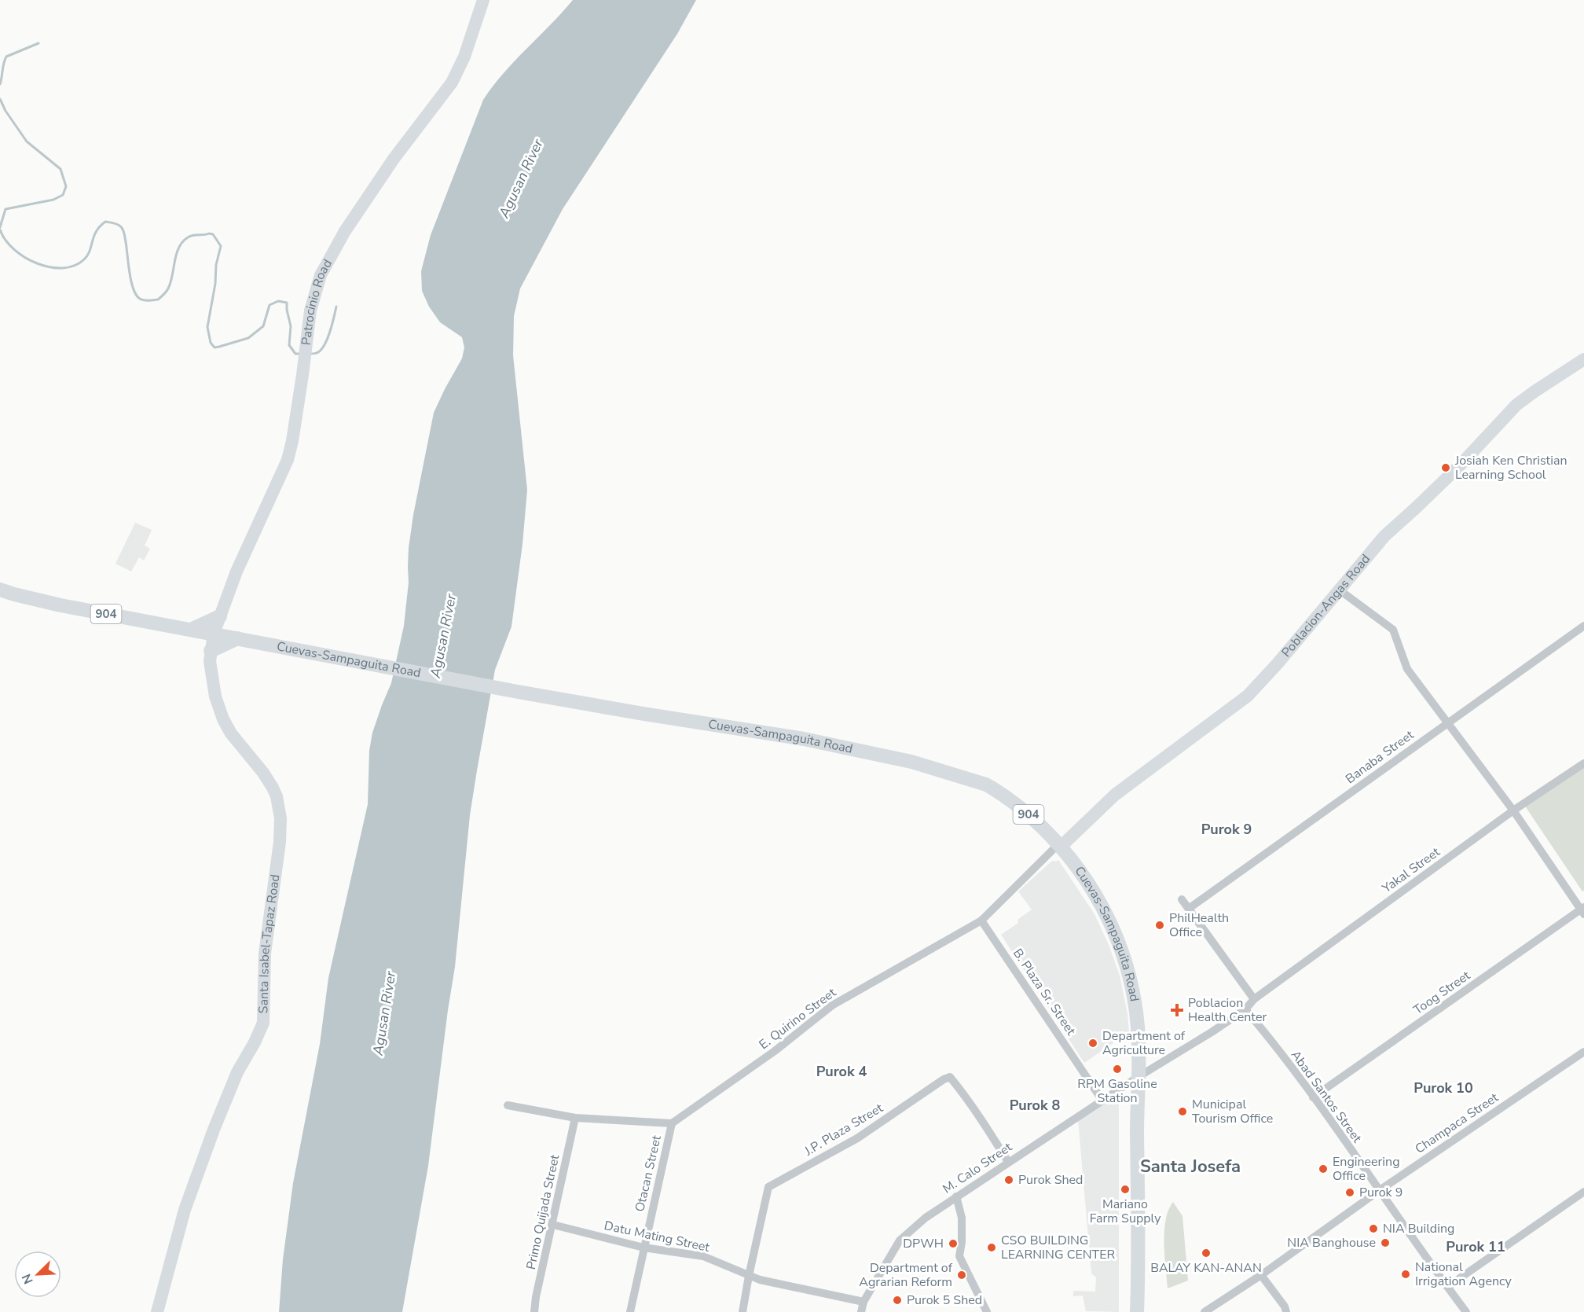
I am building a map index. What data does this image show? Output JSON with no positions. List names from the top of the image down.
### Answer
{
  "streets": {
    "main road": ["904", "Cuevas-Sampaguita Road"],
    "street": [
      "Patrocinio Road",
      "Poblacion-Angas Road",
      "Banaba Street",
      "Yakal Street",
      "Santa Isabel-Tapaz Road",
      "B. Plaza Sr. Street",
      "Toog Street",
      "E. Quirino Street",
      "Abad Santos Street",
      "Champaca Street",
      "J.P. Plaza Street",
      "M. Calo Street",
      "Otacan Street",
      "Primo Quijada Street",
      "Datu Mating Street"
    ]
  },
  "crossings": [
    ["Patrocinio Road", "Cuevas-Sampaguita Road"],
    ["Patrocinio Road", "Santa Isabel-Tapaz Road"],
    ["Poblacion-Angas Road", "Cuevas-Sampaguita Road"],
    ["Poblacion-Angas Road", "E. Quirino Street"],
    ["Cuevas-Sampaguita Road", "Santa Isabel-Tapaz Road"],
    ["Cuevas-Sampaguita Road", "E. Quirino Street"],
    ["Cuevas-Sampaguita Road", "M. Calo Street"],
    ["B. Plaza Sr. Street", "E. Quirino Street"],
    ["B. Plaza Sr. Street", "M. Calo Street"],
    ["Toog Street", "Abad Santos Street"],
    ["E. Quirino Street", "Otacan Street"],
    ["Abad Santos Street", "Champaca Street"],
    ["J.P. Plaza Street", "M. Calo Street"],
    ["J.P. Plaza Street", "Datu Mating Street"],
    ["M. Calo Street", "Datu Mating Street"],
    ["Otacan Street", "Datu Mating Street"],
    ["Primo Quijada Street", "Datu Mating Street"]
  ],
  "districts": [
    "Purok 9",
    "Purok 4",
    "Purok 10",
    "Purok 8",
    "Santa Josefa",
    "Purok 11"
  ],
  "water": ["Agusan River"],
  "places": {
    "other": [
      "Josiah Ken Christian Learning School",
      "PhilHealth Office",
      "Department of Agriculture",
      "RPM Gasoline Station",
      "Municipal Tourism Office",
      "Engineering Office",
      "Purok Shed",
      "Mariano Farm Supply",
      "Purok 9",
      "NIA Building",
      "NIA Banghouse",
      "DPWH",
      "CSO BUILDING LEARNING CENTER",
      "BALAY KAN-ANAN",
      "National Irrigation Agency",
      "Department of Agrarian Reform",
      "Purok 5 Shed"
    ],
    "health": ["Poblacion Health Center"]
  },
  "north": "bottom left"
}
